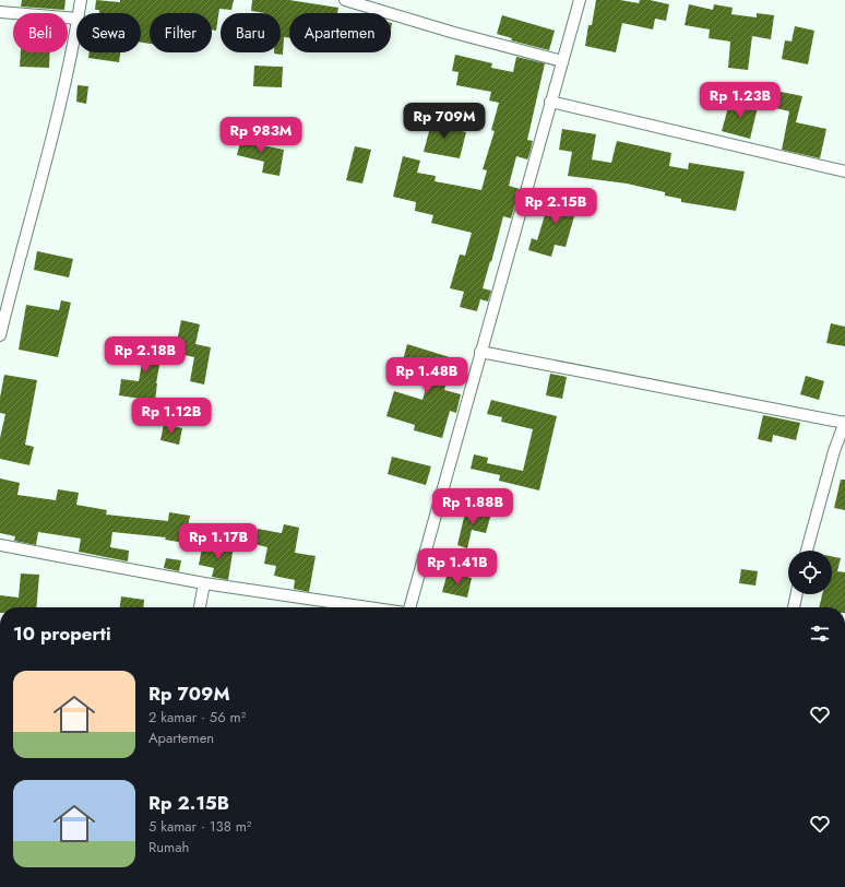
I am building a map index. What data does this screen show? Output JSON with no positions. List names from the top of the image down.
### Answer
{
  "page": {
    "chip": [
      "Beli",
      "Sewa",
      "Filter",
      "Baru",
      "Apartemen"
    ],
    "price": [
      "Rp 1.23B",
      "Rp 709M",
      "Rp 983M",
      "Rp 2.15B",
      "Rp 2.18B",
      "Rp 1.48B",
      "Rp 1.12B",
      "Rp 1.88B",
      "Rp 1.17B",
      "Rp 1.41B"
    ],
    "heading": "10 properti",
    "list": [
      {
        "name": "Rp 709M",
        "note": "2 kamar · 56 m² · Apartemen"
      },
      {
        "name": "Rp 2.15B",
        "note": "5 kamar · 138 m² · Rumah"
      }
    ]
  }
}
